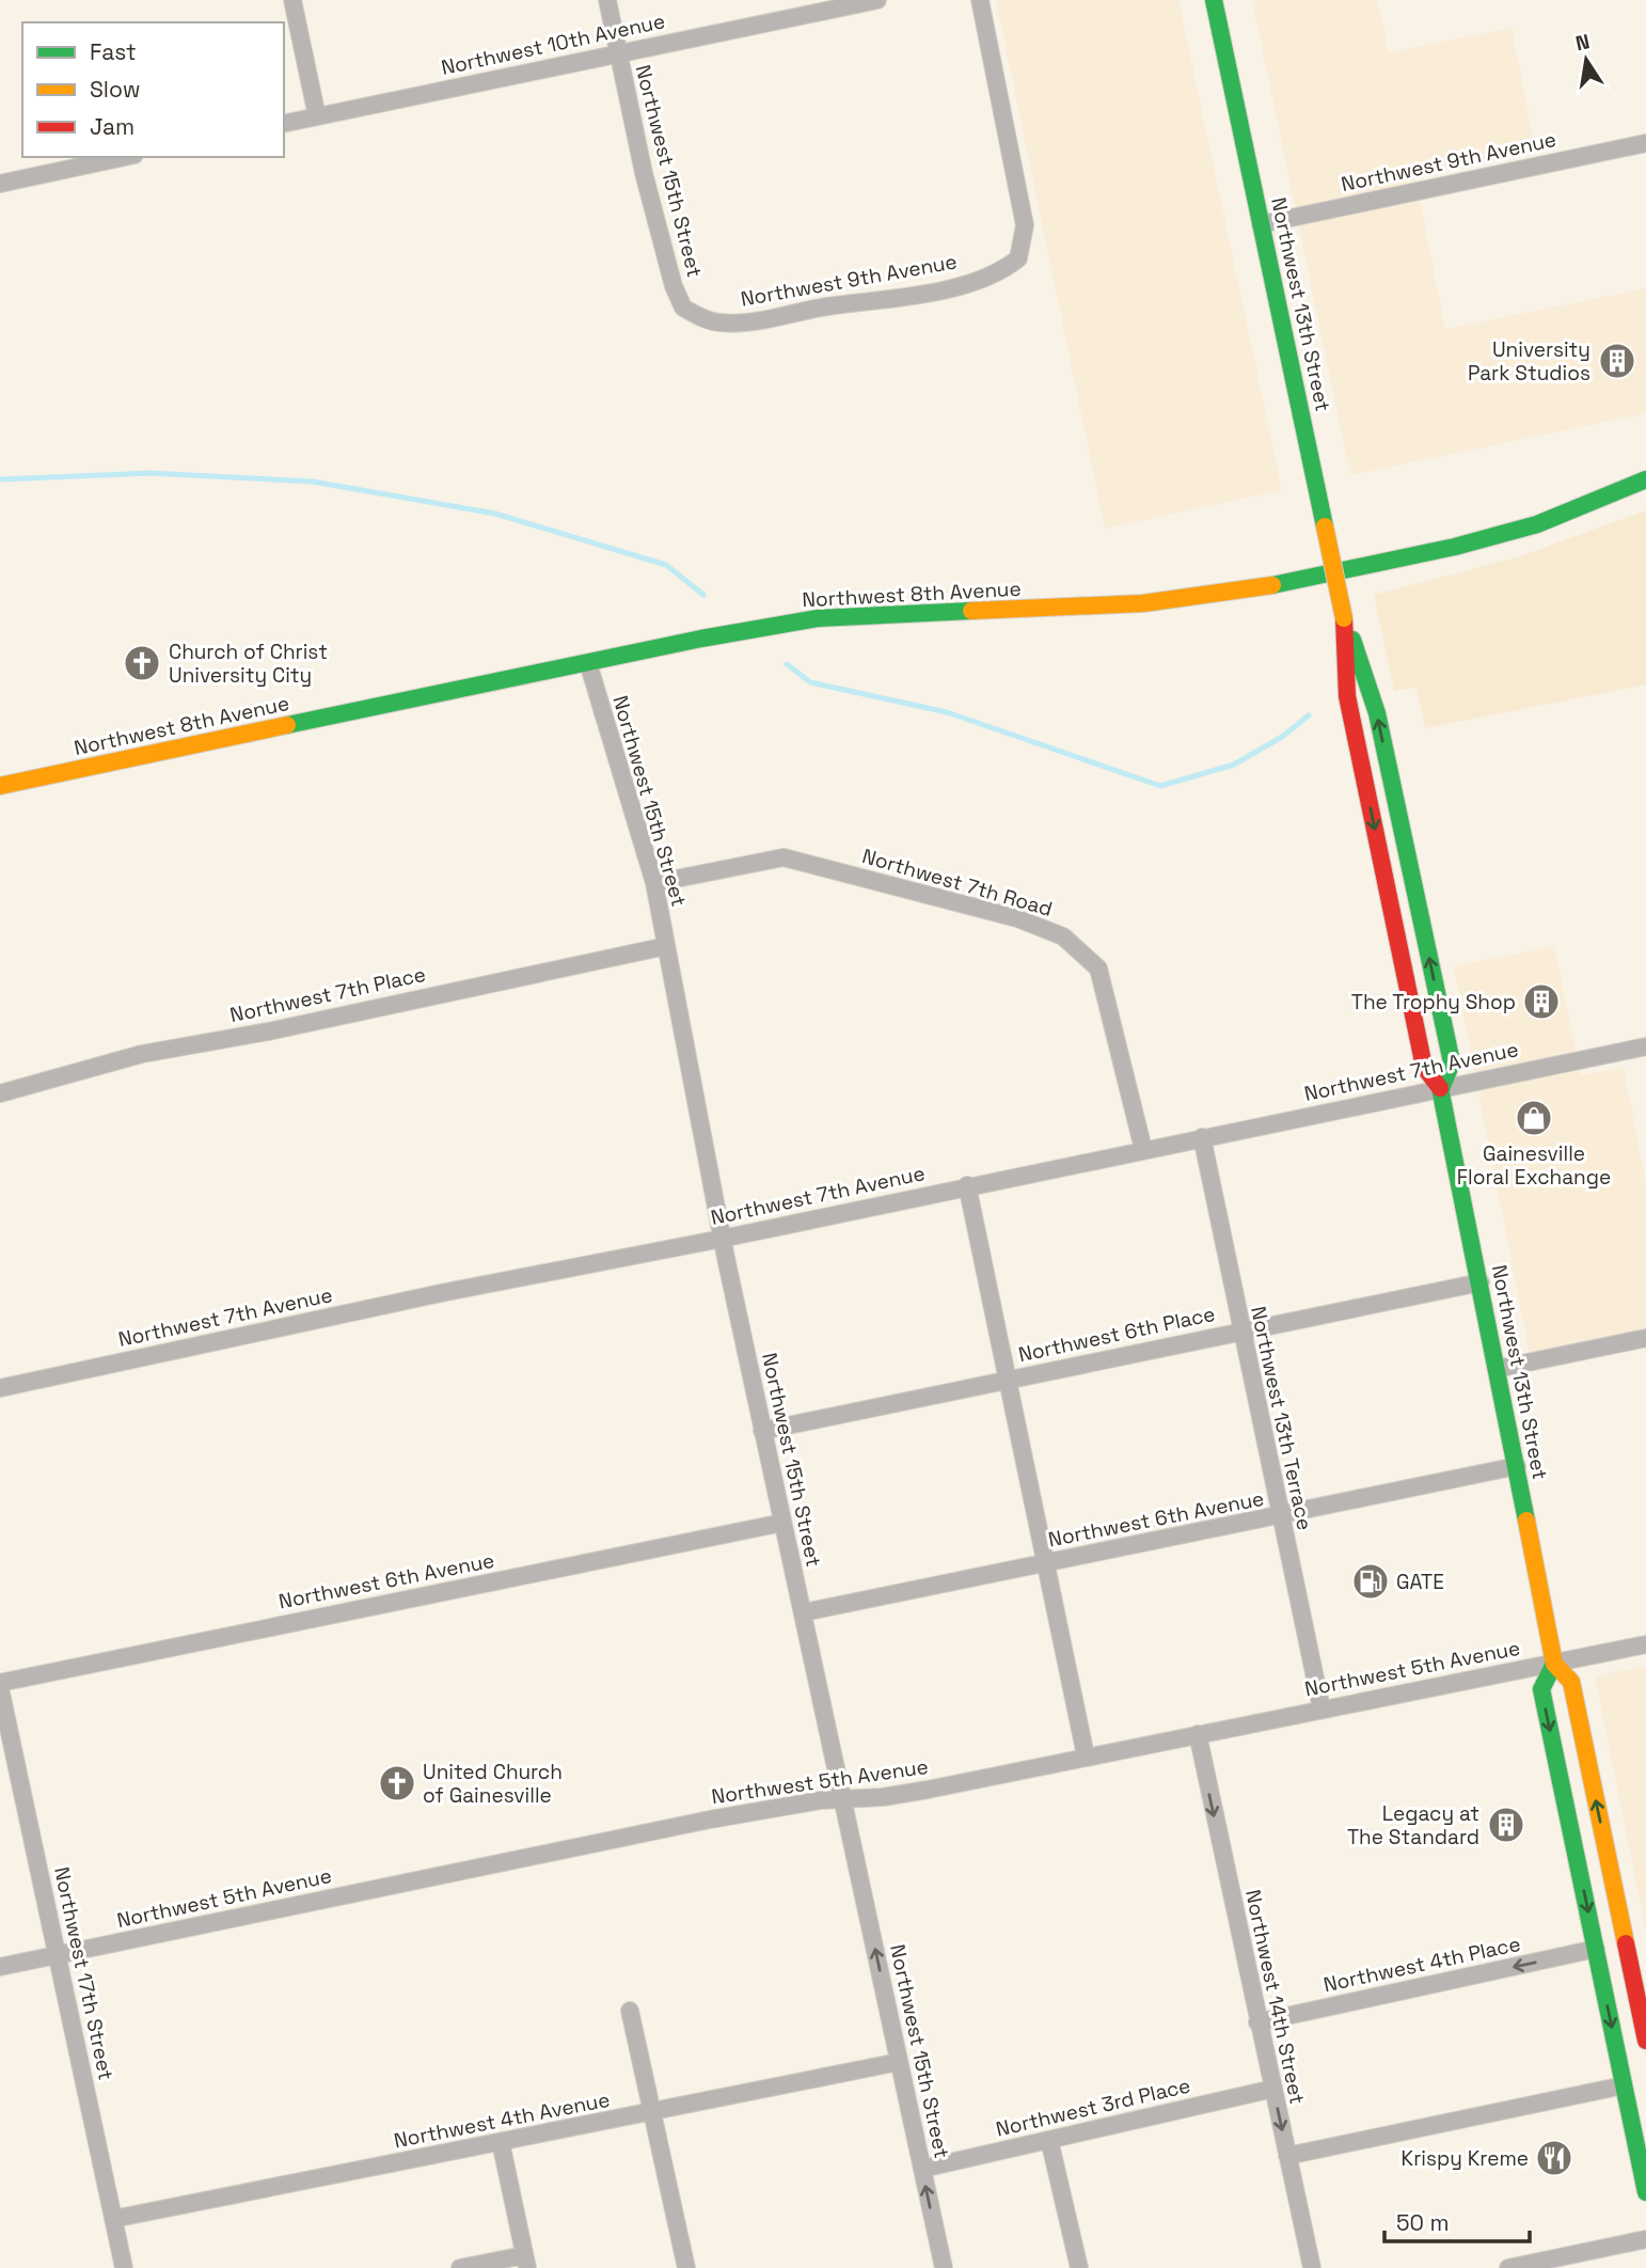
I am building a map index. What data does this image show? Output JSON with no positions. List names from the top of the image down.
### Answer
{
  "streets": {
    "main road": ["Northwest 13th Street", "Northwest 8th Avenue"],
    "street": [
      "Northwest 10th Avenue",
      "Northwest 9th Avenue",
      "Northwest 15th Street",
      "Northwest 7th Road",
      "Northwest 7th Place",
      "Northwest 7th Avenue",
      "Northwest 6th Place",
      "Northwest 13th Terrace",
      "Northwest 6th Avenue",
      "Northwest 5th Avenue",
      "Northwest 4th Place",
      "Northwest 17th Street",
      "Northwest 14th Street",
      "Northwest 3rd Place",
      "Northwest 4th Avenue"
    ]
  },
  "crossings": [
    ["Northwest 10th Avenue", "Northwest 15th Street"],
    ["Northwest 9th Avenue", "Northwest 15th Street"],
    ["Northwest 9th Avenue", "Northwest 13th Street"],
    ["Northwest 15th Street", "Northwest 8th Avenue"],
    ["Northwest 15th Street", "Northwest 7th Road"],
    ["Northwest 15th Street", "Northwest 7th Place"],
    ["Northwest 15th Street", "Northwest 7th Avenue"],
    ["Northwest 15th Street", "Northwest 6th Place"],
    ["Northwest 15th Street", "Northwest 6th Avenue"],
    ["Northwest 15th Street", "Northwest 5th Avenue"],
    ["Northwest 15th Street", "Northwest 3rd Place"],
    ["Northwest 15th Street", "Northwest 4th Avenue"],
    ["Northwest 13th Street", "Northwest 7th Avenue"],
    ["Northwest 13th Street", "Northwest 6th Place"],
    ["Northwest 13th Street", "Northwest 6th Avenue"],
    ["Northwest 13th Street", "Northwest 5th Avenue"],
    ["Northwest 13th Street", "Northwest 4th Place"],
    ["Northwest 7th Road", "Northwest 7th Avenue"],
    ["Northwest 7th Avenue", "Northwest 13th Terrace"],
    ["Northwest 6th Place", "Northwest 13th Terrace"],
    ["Northwest 13th Terrace", "Northwest 6th Avenue"],
    ["Northwest 13th Terrace", "Northwest 5th Avenue"],
    ["Northwest 6th Avenue", "Northwest 17th Street"],
    ["Northwest 5th Avenue", "Northwest 17th Street"],
    ["Northwest 5th Avenue", "Northwest 14th Street"],
    ["Northwest 4th Place", "Northwest 14th Street"],
    ["Northwest 17th Street", "Northwest 4th Avenue"],
    ["Northwest 14th Street", "Northwest 3rd Place"]
  ],
  "one_way": ["Northwest 14th Street"],
  "places": {
    "building": ["University Park Studios", "The Trophy Shop", "Legacy at The Standard"],
    "church": ["Church of Christ University City", "United Church of Gainesville"],
    "shop": ["Gainesville Floral Exchange"],
    "fuel station": ["GATE"],
    "restaurant": ["Krispy Kreme"]
  },
  "legend": ["Fast", "Slow", "Jam"],
  "scale_bar": "50 m",
  "north": "top"
}
